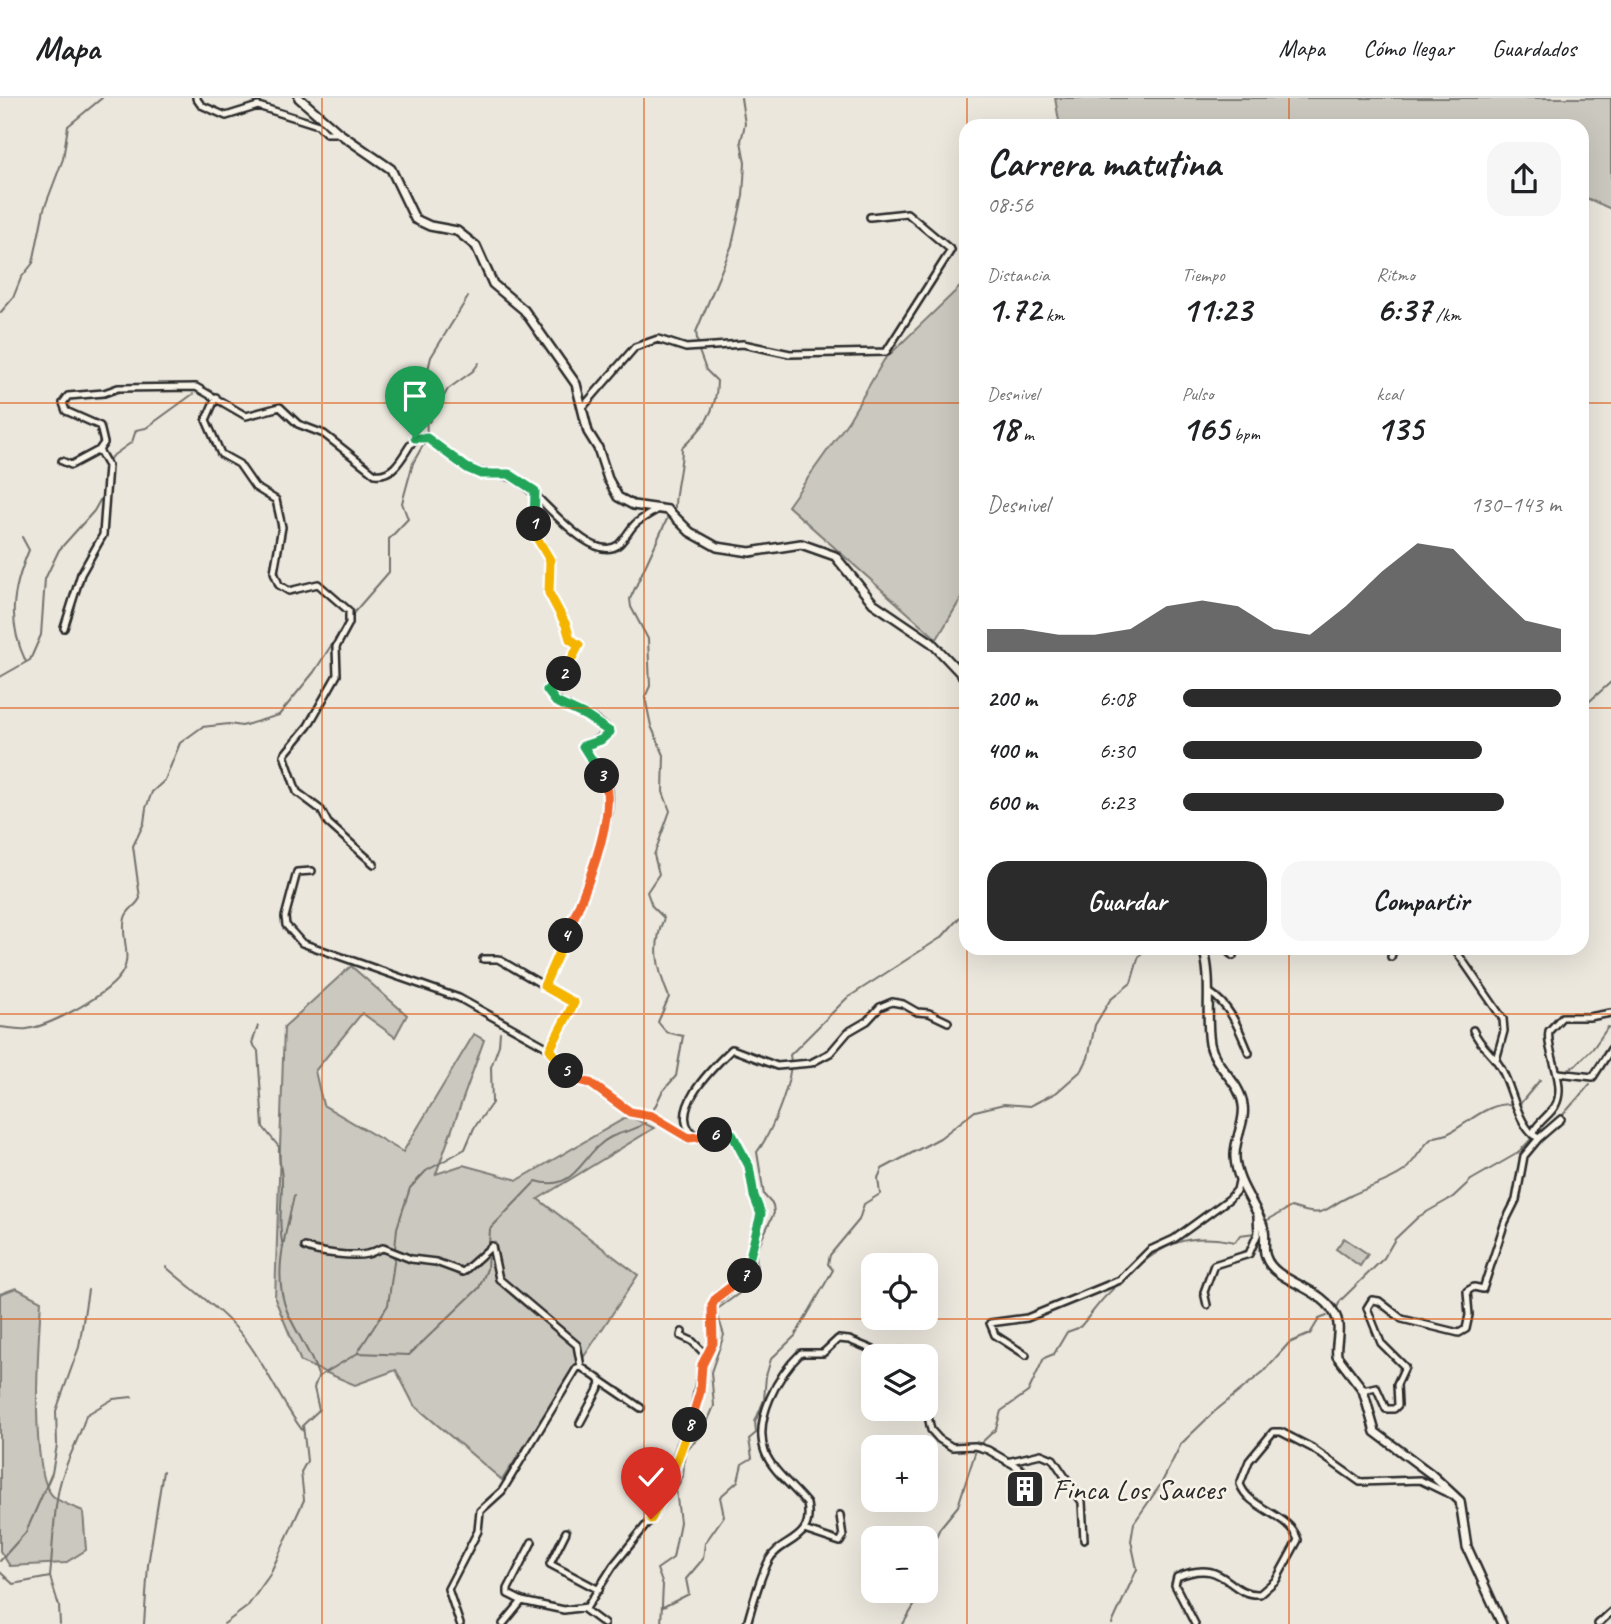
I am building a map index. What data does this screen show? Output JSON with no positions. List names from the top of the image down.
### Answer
{
  "places": {
    "building": ["Finca Los Sauces"]
  },
  "page": {
    "header": "Mapa",
    "nav": ["Mapa", "Cómo llegar", "Guardados"],
    "heading": ["Carrera matutina", "08:56"],
    "stats": [
      ["Distancia", "1.72 km"],
      ["Tiempo", "11:23"],
      ["Ritmo", "6:37 /km"],
      ["Desnivel", "18 m"],
      ["Pulso", "165 bpm"],
      ["kcal", "135"]
    ],
    "chart": ["Desnivel", "130–143 m"],
    "pins": [
      "1",
      "2",
      "3",
      "4",
      "5",
      "6",
      "7",
      "8"
    ],
    "list": [
      {
        "name": "200 m",
        "note": "6:08"
      },
      {
        "name": "400 m",
        "note": "6:30"
      },
      {
        "name": "600 m",
        "note": "6:23"
      }
    ],
    "buttons": ["Guardar", "Compartir"],
    "map_buttons": ["+", "−"]
  }
}
